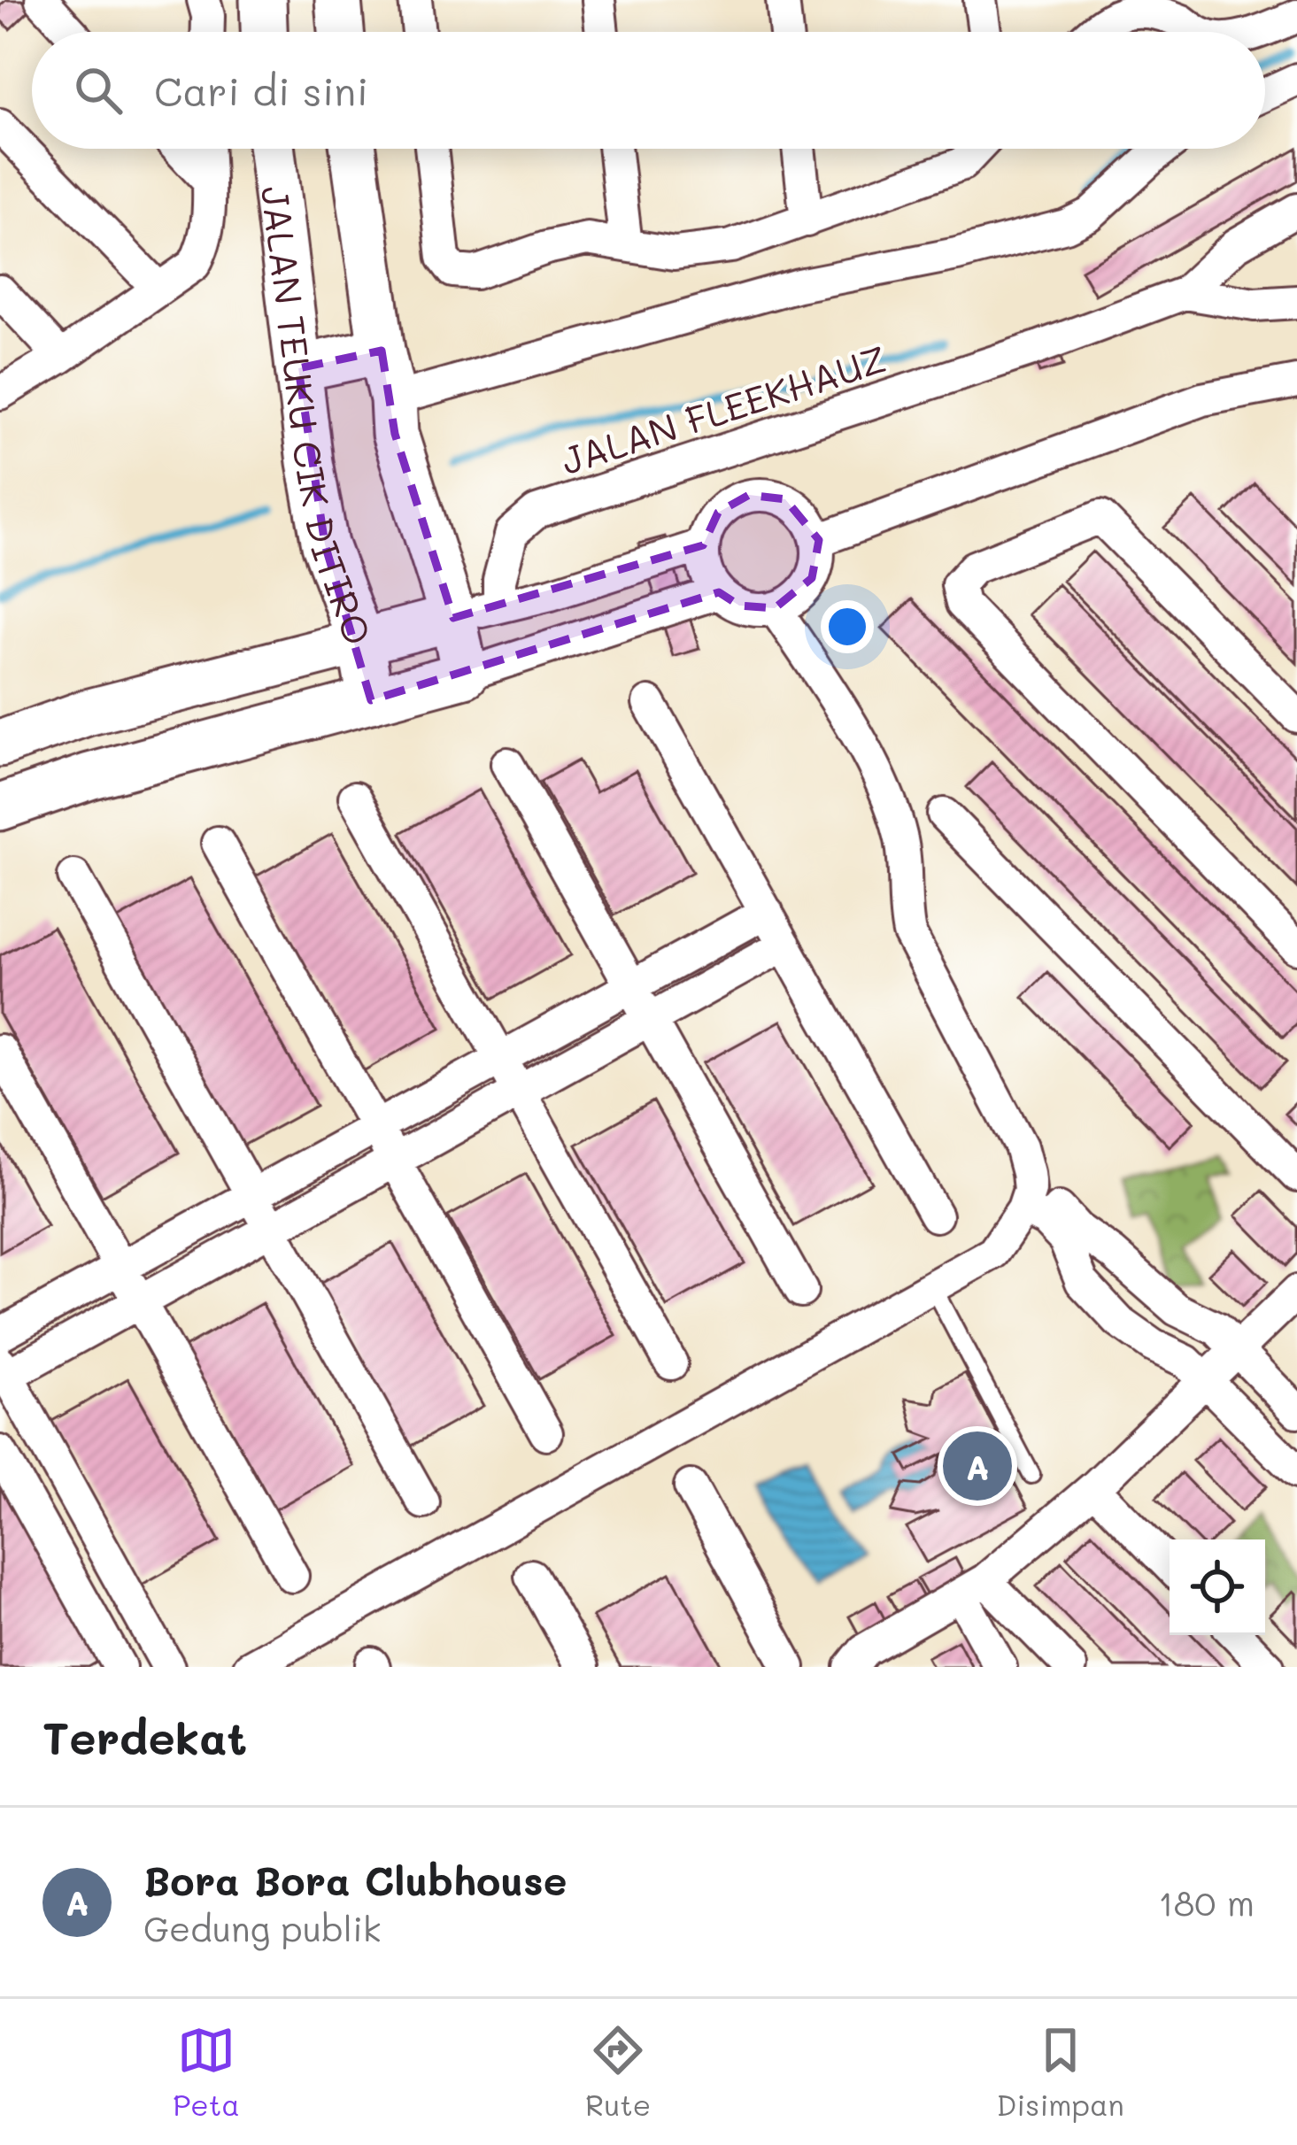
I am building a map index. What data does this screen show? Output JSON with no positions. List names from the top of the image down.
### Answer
{
  "streets": {
    "main road": ["JALAN TEUKU CIK DITIRO"],
    "street": ["JALAN FLEEKHAUZ"]
  },
  "page": {
    "search": "Cari di sini",
    "pins": "A",
    "heading": "Terdekat",
    "list": [
      {
        "mark": "A",
        "name": "Bora Bora Clubhouse",
        "note": "Gedung publik",
        "value": "180 m"
      }
    ],
    "nav": ["Peta", "Rute", "Disimpan"]
  }
}
